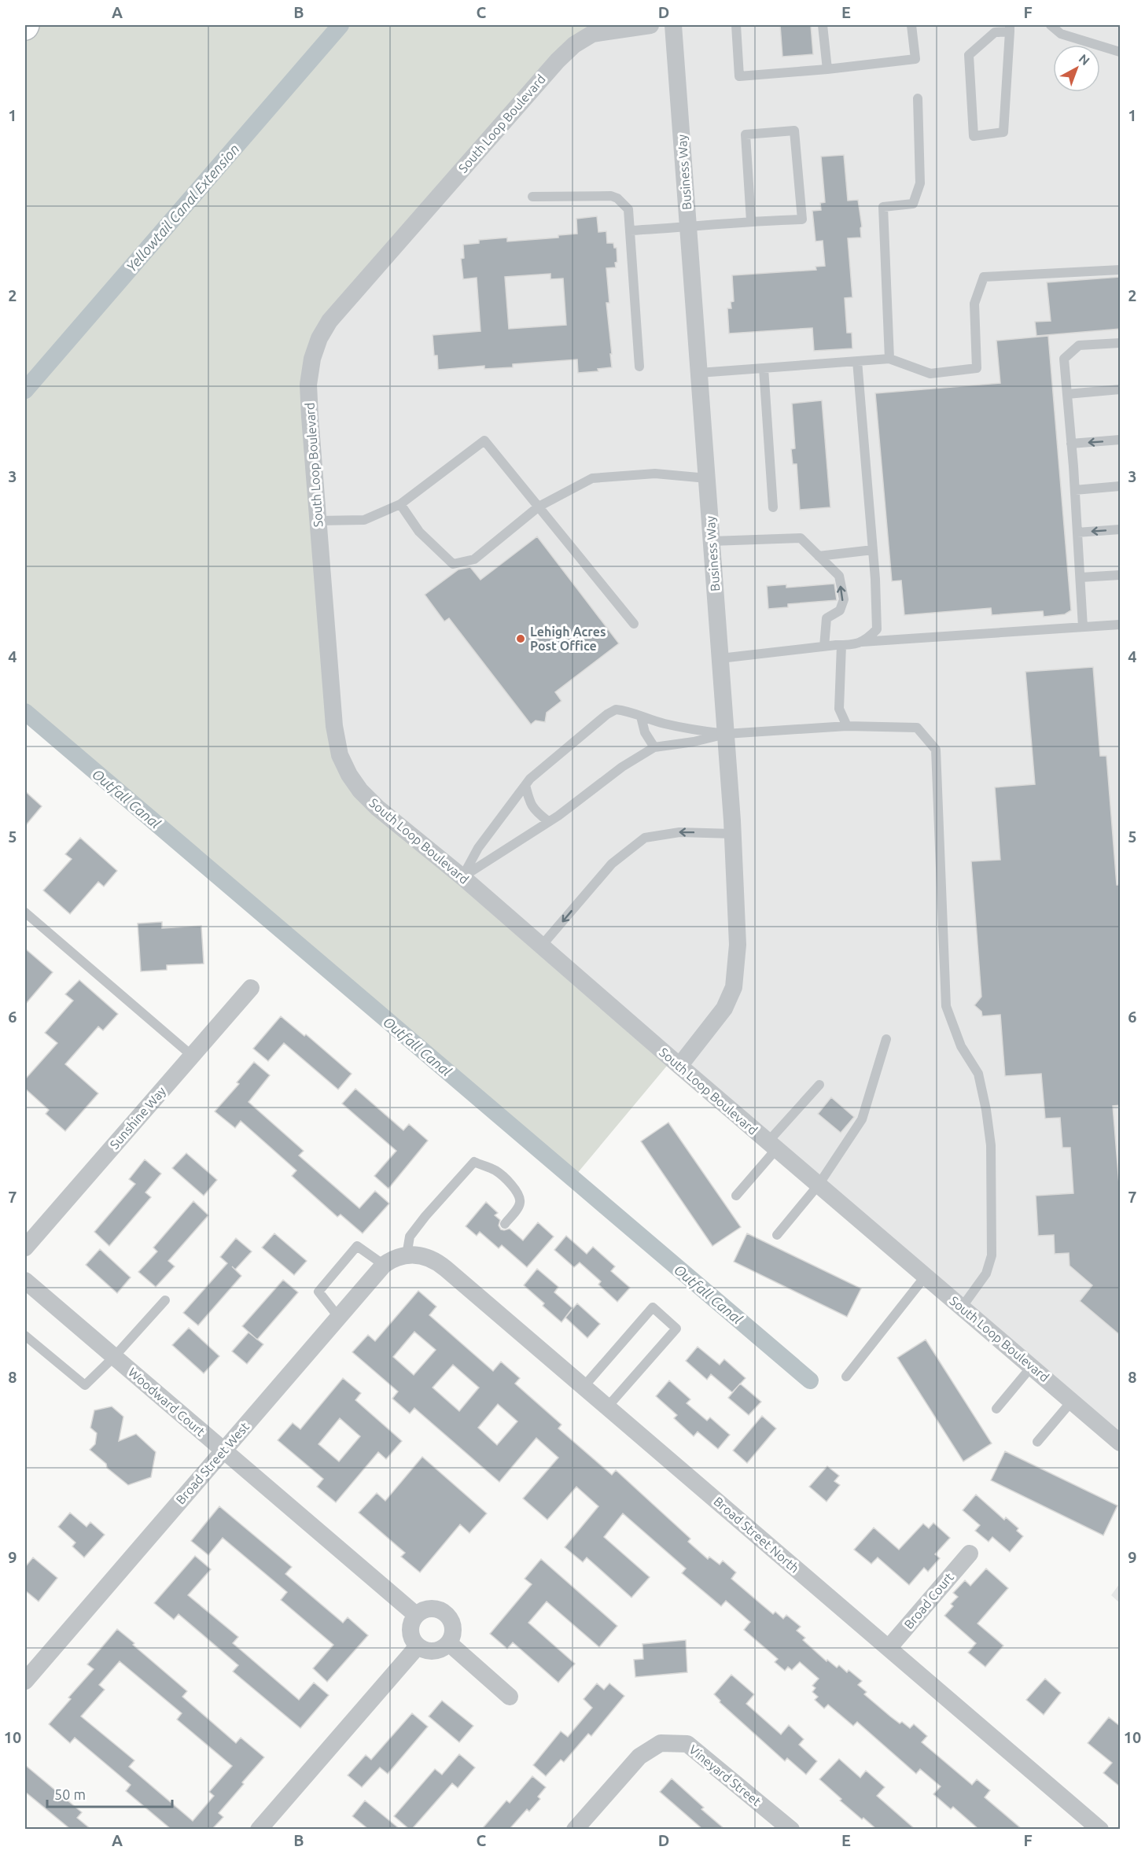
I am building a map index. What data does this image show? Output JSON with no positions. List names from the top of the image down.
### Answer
{
  "streets": {
    "street": [
      "South Loop Boulevard",
      "Business Way",
      "Sunshine Way",
      "Woodward Court",
      "Broad Street West",
      "Broad Street North",
      "Broad Court",
      "Vineyard Street"
    ]
  },
  "crossings": [
    ["South Loop Boulevard", "Business Way"],
    ["Woodward Court", "Broad Street West"],
    ["Broad Street West", "Broad Street North"],
    ["Broad Street North", "Broad Court"]
  ],
  "water": ["Yellowtail Canal Extension", "Outfall Canal"],
  "places": ["Lehigh Acres Post Office"],
  "scale_bar": "50 m",
  "north": "top right",
  "grid": {
    "columns": [
      "A",
      "B",
      "C",
      "D",
      "E",
      "F"
    ],
    "rows": [
      "1",
      "2",
      "3",
      "4",
      "5",
      "6",
      "7",
      "8",
      "9",
      "10"
    ]
  }
}
